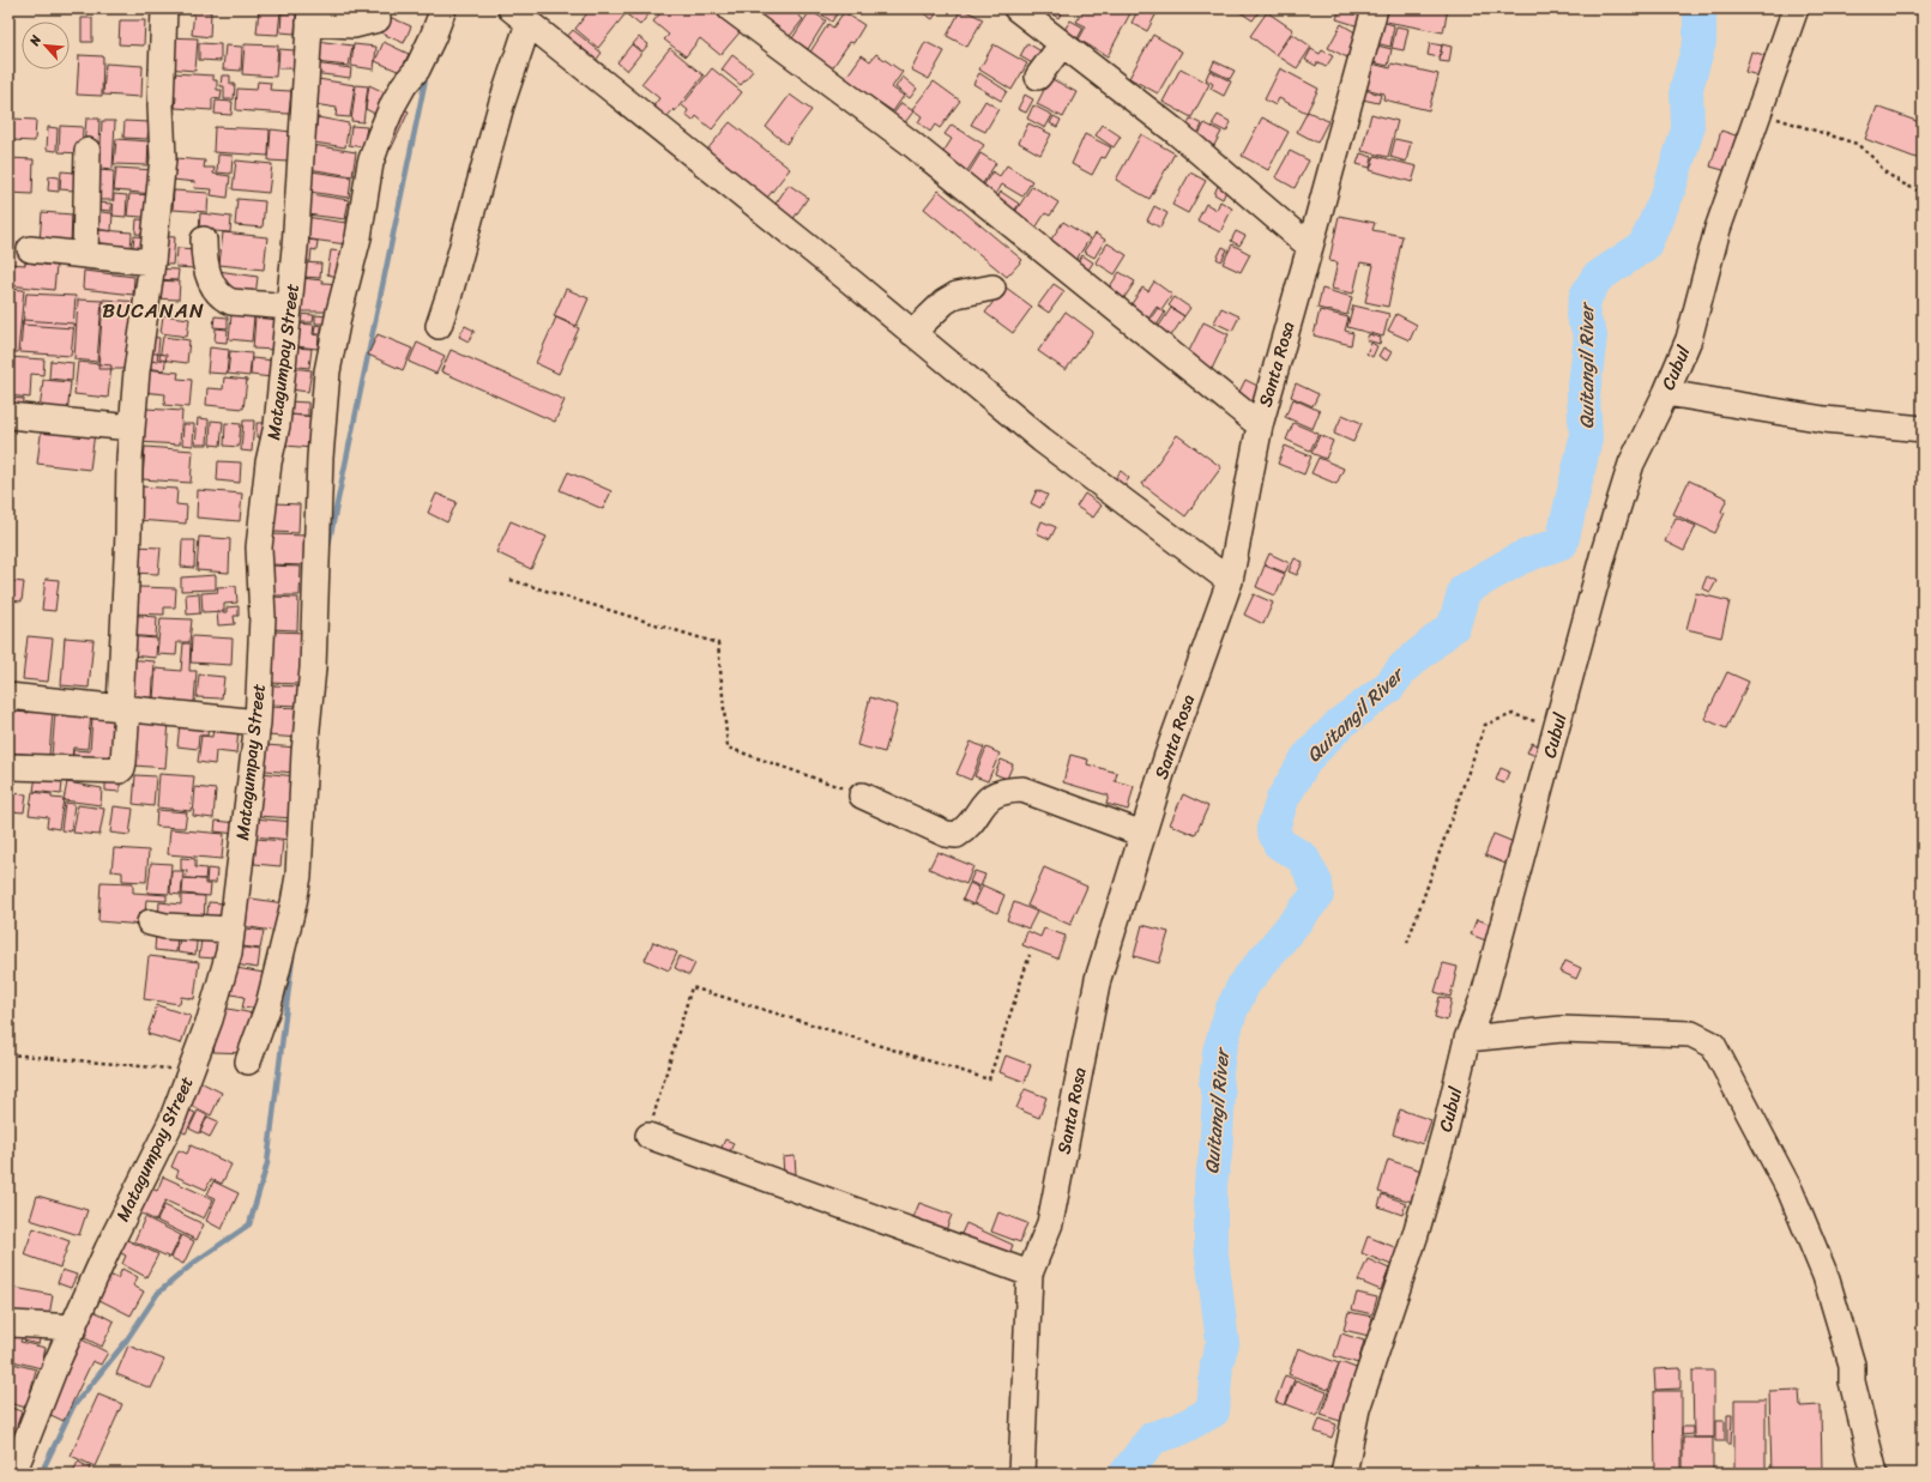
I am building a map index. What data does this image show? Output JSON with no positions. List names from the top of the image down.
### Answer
{
  "streets": {
    "street": ["Matagumpay Street", "Santa Rosa", "Cubul"]
  },
  "districts": ["BUCANAN"],
  "water": ["Quitangil River"],
  "north": "top left"
}
